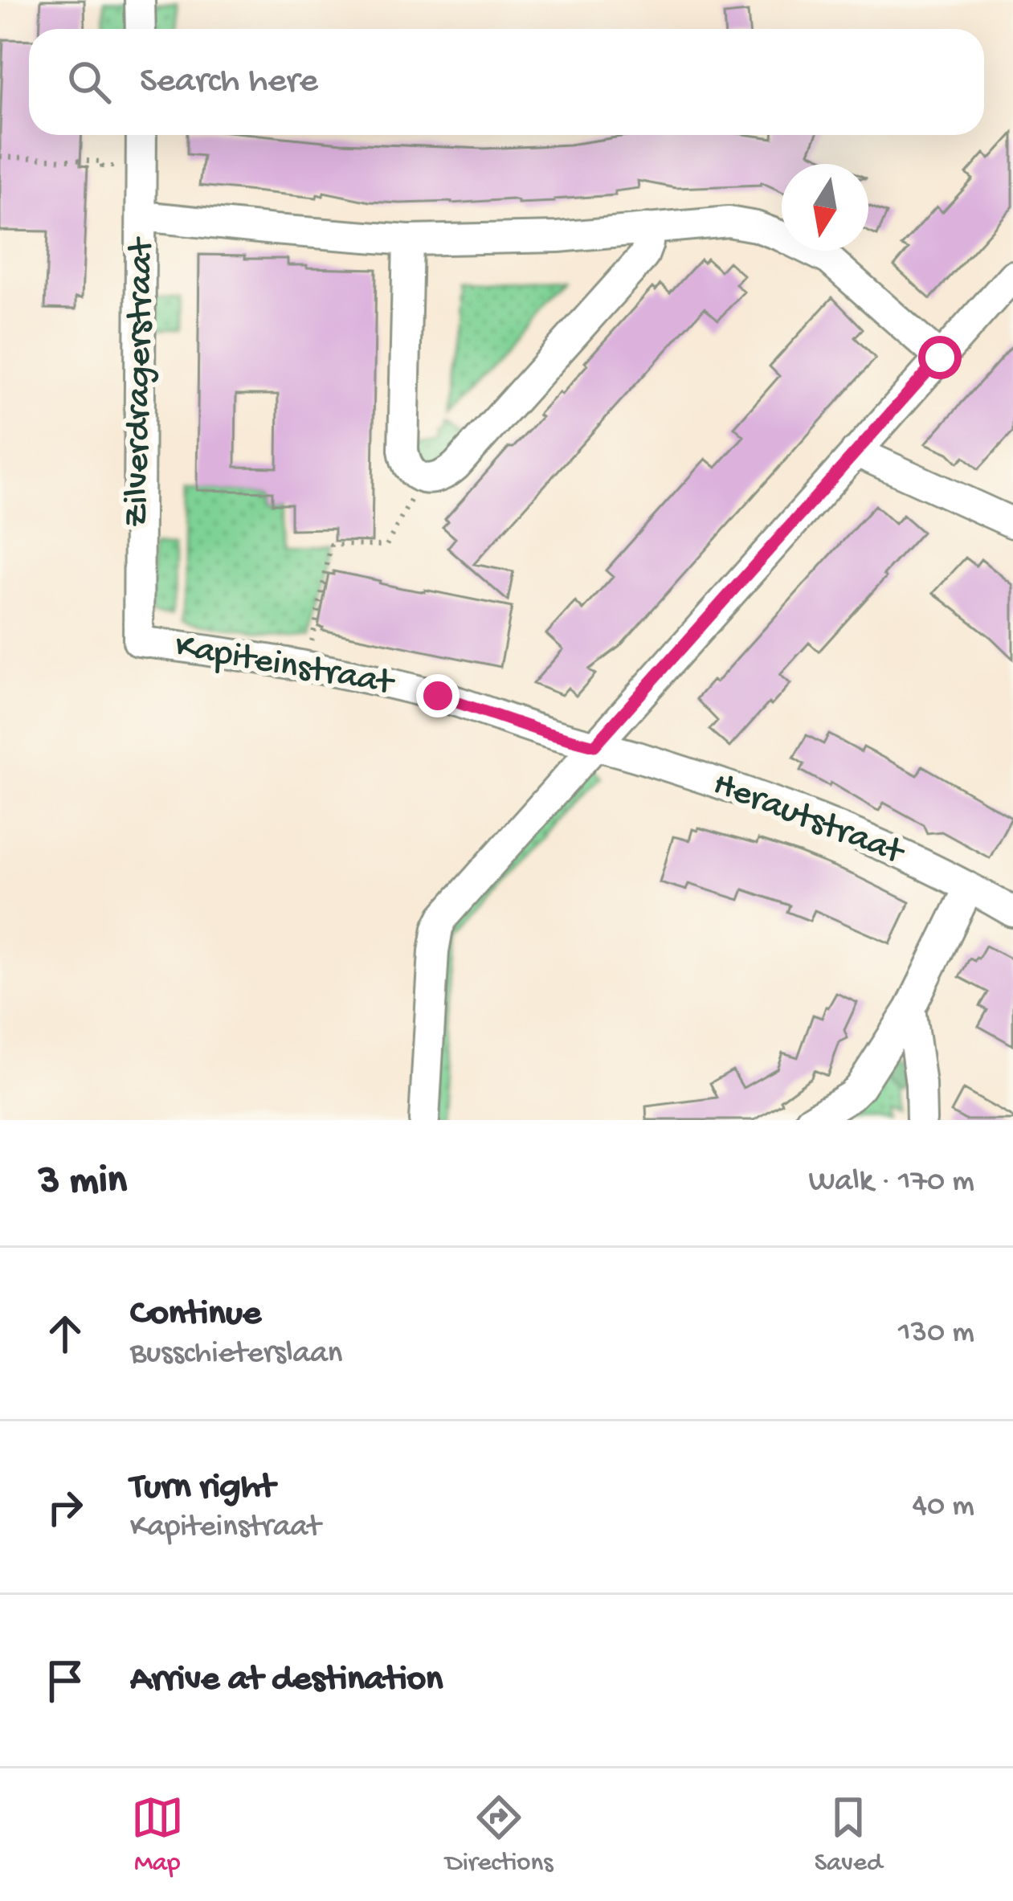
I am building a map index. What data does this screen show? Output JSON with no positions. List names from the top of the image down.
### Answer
{
  "streets": {
    "street": ["Zilverdragerstraat", "Kapiteinstraat", "Herautstraat"]
  },
  "crossings": [
    ["Zilverdragerstraat", "Kapiteinstraat"],
    ["Kapiteinstraat", "Herautstraat"]
  ],
  "north": "bottom",
  "page": {
    "search": "Search here",
    "heading": ["3 min", "Walk · 170 m"],
    "list": [
      ["Continue", "Busschieterslaan", "130 m"],
      ["Turn right", "Kapiteinstraat", "40 m"],
      "Arrive at destination"
    ],
    "nav": ["Map", "Directions", "Saved"]
  }
}
